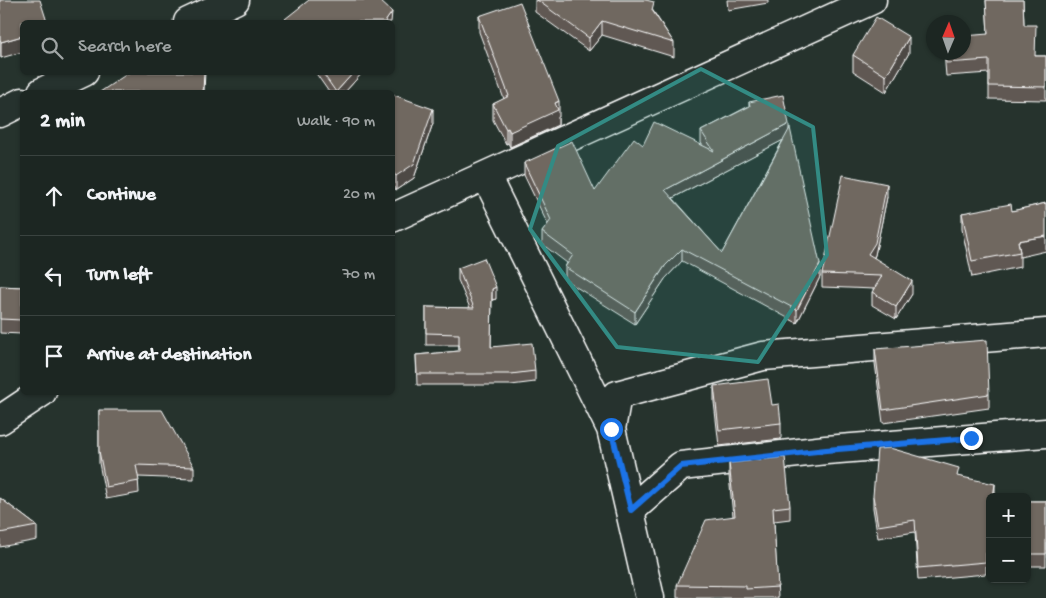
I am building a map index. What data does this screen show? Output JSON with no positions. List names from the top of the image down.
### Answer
{
  "north": "top",
  "page": {
    "search": "Search here",
    "heading": ["2 min", "Walk · 90 m"],
    "list": [
      ["Continue", "20 m"],
      ["Turn left", "70 m"],
      "Arrive at destination"
    ],
    "map_buttons": ["+", "−"]
  }
}
